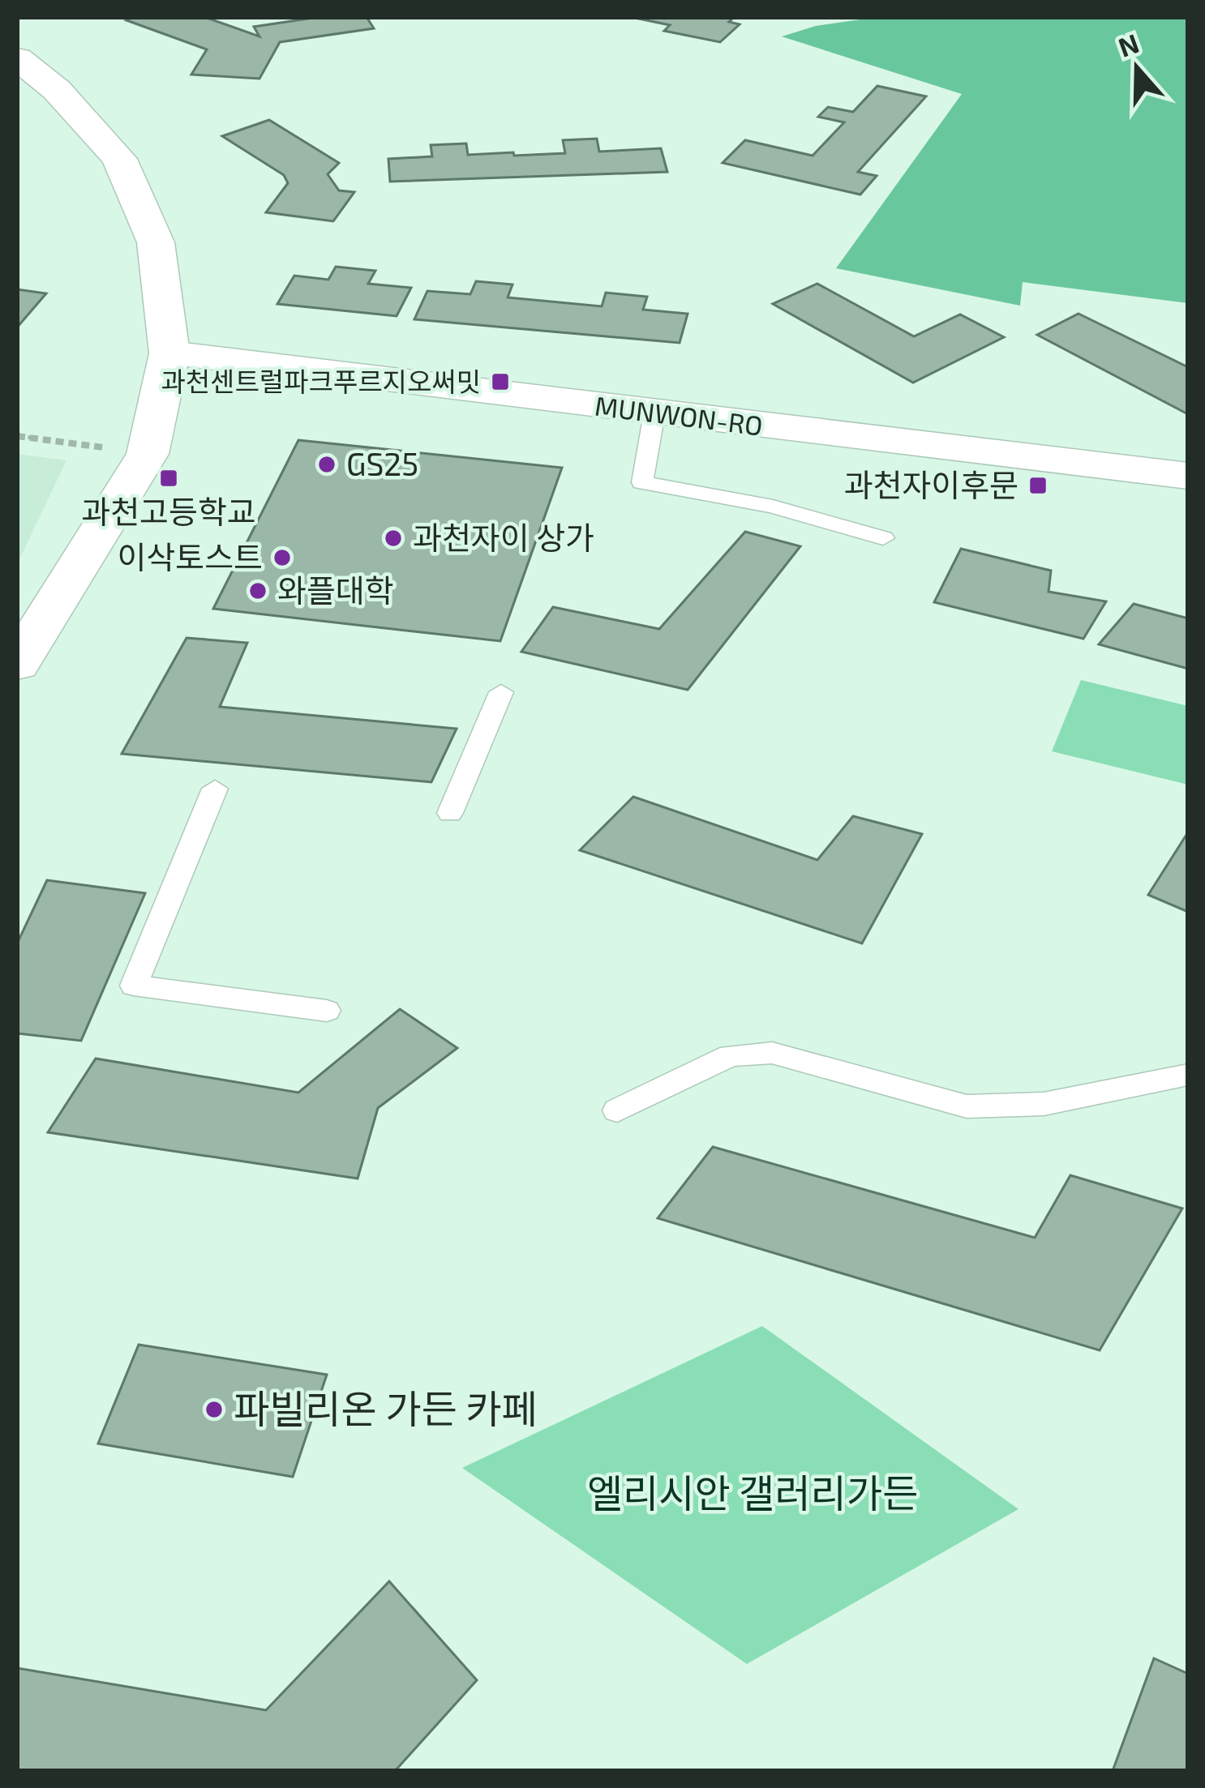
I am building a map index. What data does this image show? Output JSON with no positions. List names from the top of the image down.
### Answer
{
  "streets": {
    "street": ["MUNWON-RO"]
  },
  "parks": ["엘리시안 갤러리가든"],
  "places": {
    "transit": ["과천센트럴파크푸르지오써밋", "과천고등학교", "과천자이후문"],
    "other": [
      "GS25",
      "과천자이 상가",
      "이삭토스트",
      "와플대학",
      "파빌리온 가든 카페"
    ]
  },
  "north": "top"
}
